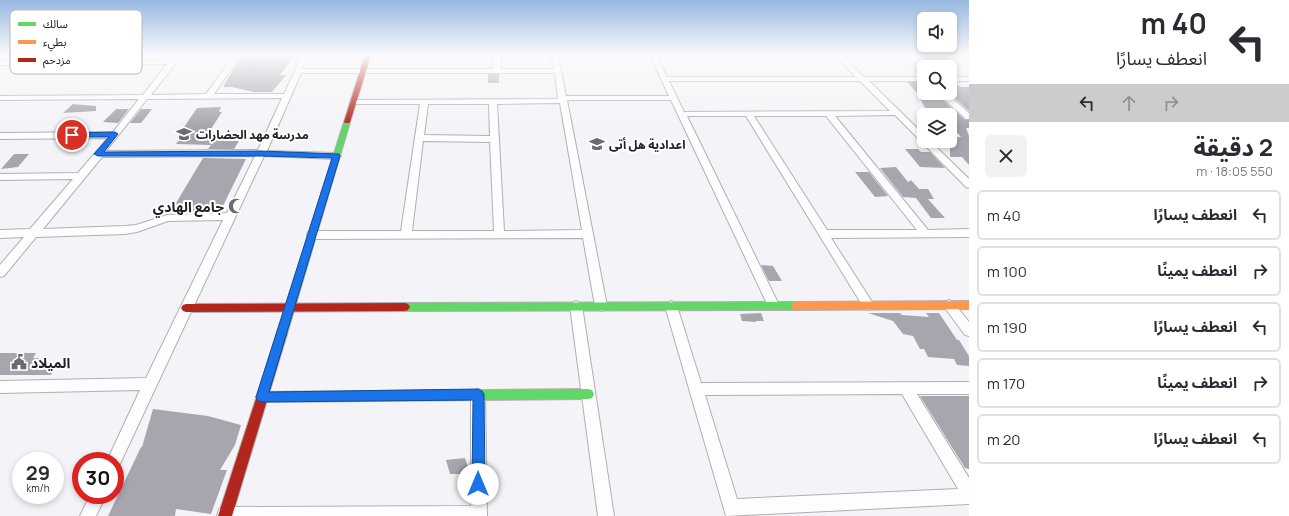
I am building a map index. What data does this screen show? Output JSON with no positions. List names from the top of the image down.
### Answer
{
  "places": {
    "school or university": ["مدرسة مهد الحضارات", "اعدادية هل أتى"],
    "mosque": ["جامع الهادي"],
    "public building": ["الميلاد"]
  },
  "legend": ["سالك", "بطيء", "مزدحم"],
  "page": {
    "turn": ["40 m", "انعطف يسارًا"],
    "heading": ["2 دقيقة", "550 m · 18:05"],
    "list": [
      {
        "name": "انعطف يسارًا",
        "value": "40 m"
      },
      {
        "name": "انعطف يمينًا",
        "value": "100 m"
      },
      {
        "name": "انعطف يسارًا",
        "value": "190 m"
      },
      {
        "name": "انعطف يمينًا",
        "value": "170 m"
      },
      {
        "name": "انعطف يسارًا",
        "value": "20 m"
      }
    ],
    "speed": "29 km/h",
    "limit": "30"
  }
}
